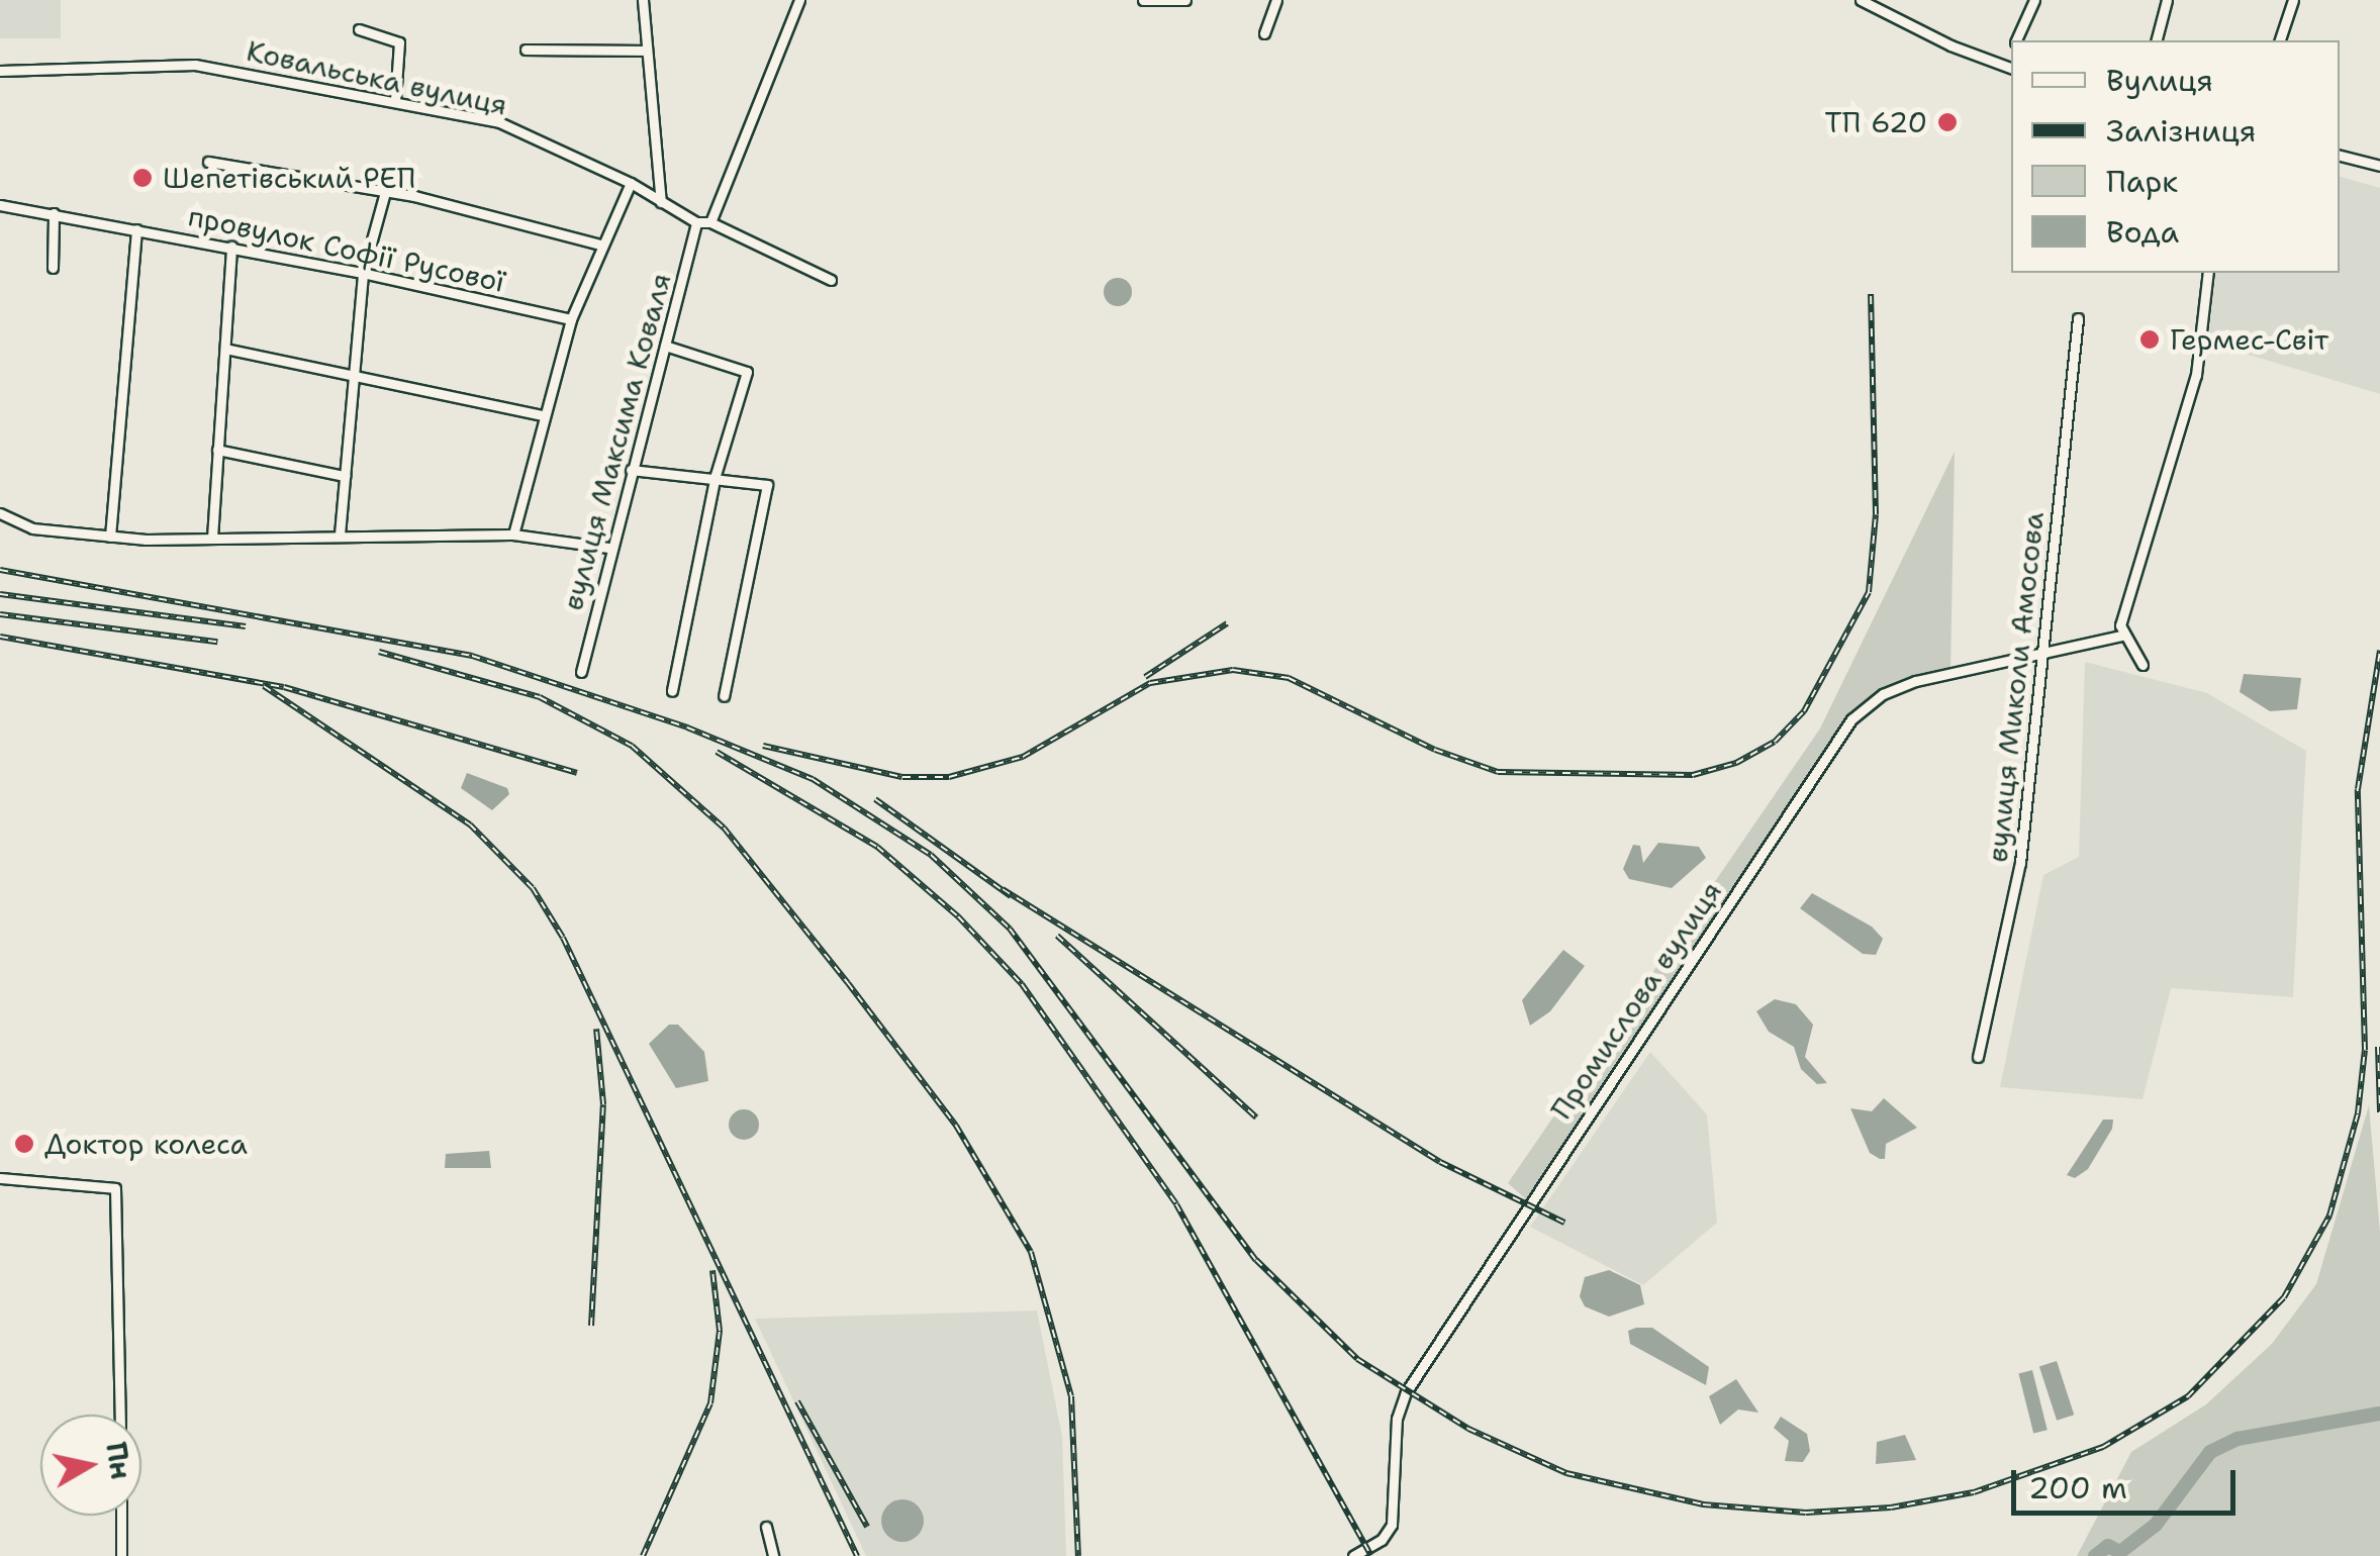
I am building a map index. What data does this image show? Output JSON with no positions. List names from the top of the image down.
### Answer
{
  "streets": {
    "street": [
      "Ковальська вулиця",
      "провулок Софії Русової",
      "вулиця Максима Коваля",
      "вулиця Миколи Амосова",
      "Промислова вулиця"
    ]
  },
  "crossings": [
    ["Ковальська вулиця", "вулиця Максима Коваля"],
    ["вулиця Миколи Амосова", "Промислова вулиця"]
  ],
  "places": [
    "ТП 620",
    "Шепетівський РЕП",
    "Гермес-Світ",
    "Доктор колеса"
  ],
  "legend": [
    "Вулиця",
    "Залізниця",
    "Парк",
    "Вода"
  ],
  "scale_bar": "200 m",
  "north": "right"
}
